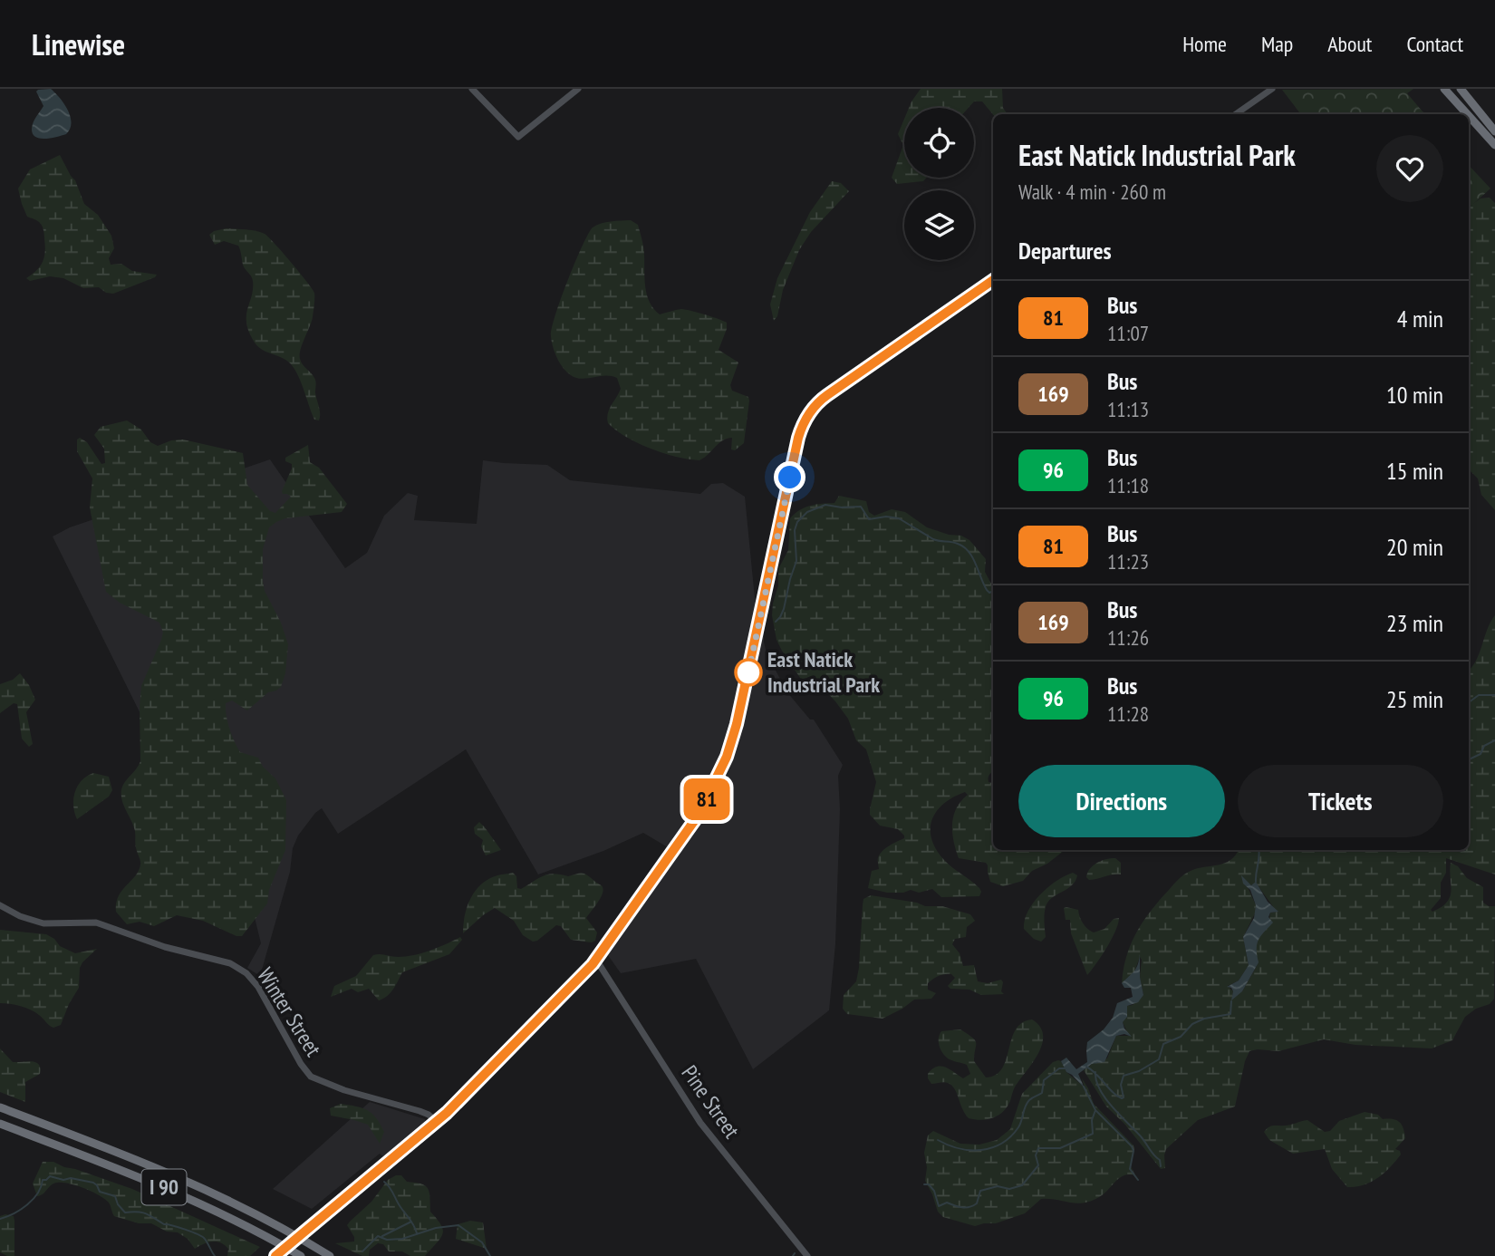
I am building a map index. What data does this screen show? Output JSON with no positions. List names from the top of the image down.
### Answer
{
  "streets": {
    "highway": ["I 90"],
    "main road": ["Winter Street", "Pine Street"]
  },
  "places": ["East Natick Industrial Park"],
  "lines": ["bus line 81"],
  "page": {
    "header": "Linewise",
    "nav": [
      "Home",
      "Map",
      "About",
      "Contact"
    ],
    "on_map": "81",
    "heading": [
      ["East Natick Industrial Park", "Walk · 4 min · 260 m"],
      "Departures"
    ],
    "list": [
      {
        "mark": "81",
        "name": "Bus",
        "note": "11:07",
        "value": "4 min"
      },
      {
        "mark": "169",
        "name": "Bus",
        "note": "11:13",
        "value": "10 min"
      },
      {
        "mark": "96",
        "name": "Bus",
        "note": "11:18",
        "value": "15 min"
      },
      {
        "mark": "81",
        "name": "Bus",
        "note": "11:23",
        "value": "20 min"
      },
      {
        "mark": "169",
        "name": "Bus",
        "note": "11:26",
        "value": "23 min"
      },
      {
        "mark": "96",
        "name": "Bus",
        "note": "11:28",
        "value": "25 min"
      }
    ],
    "buttons": ["Directions", "Tickets"]
  }
}
